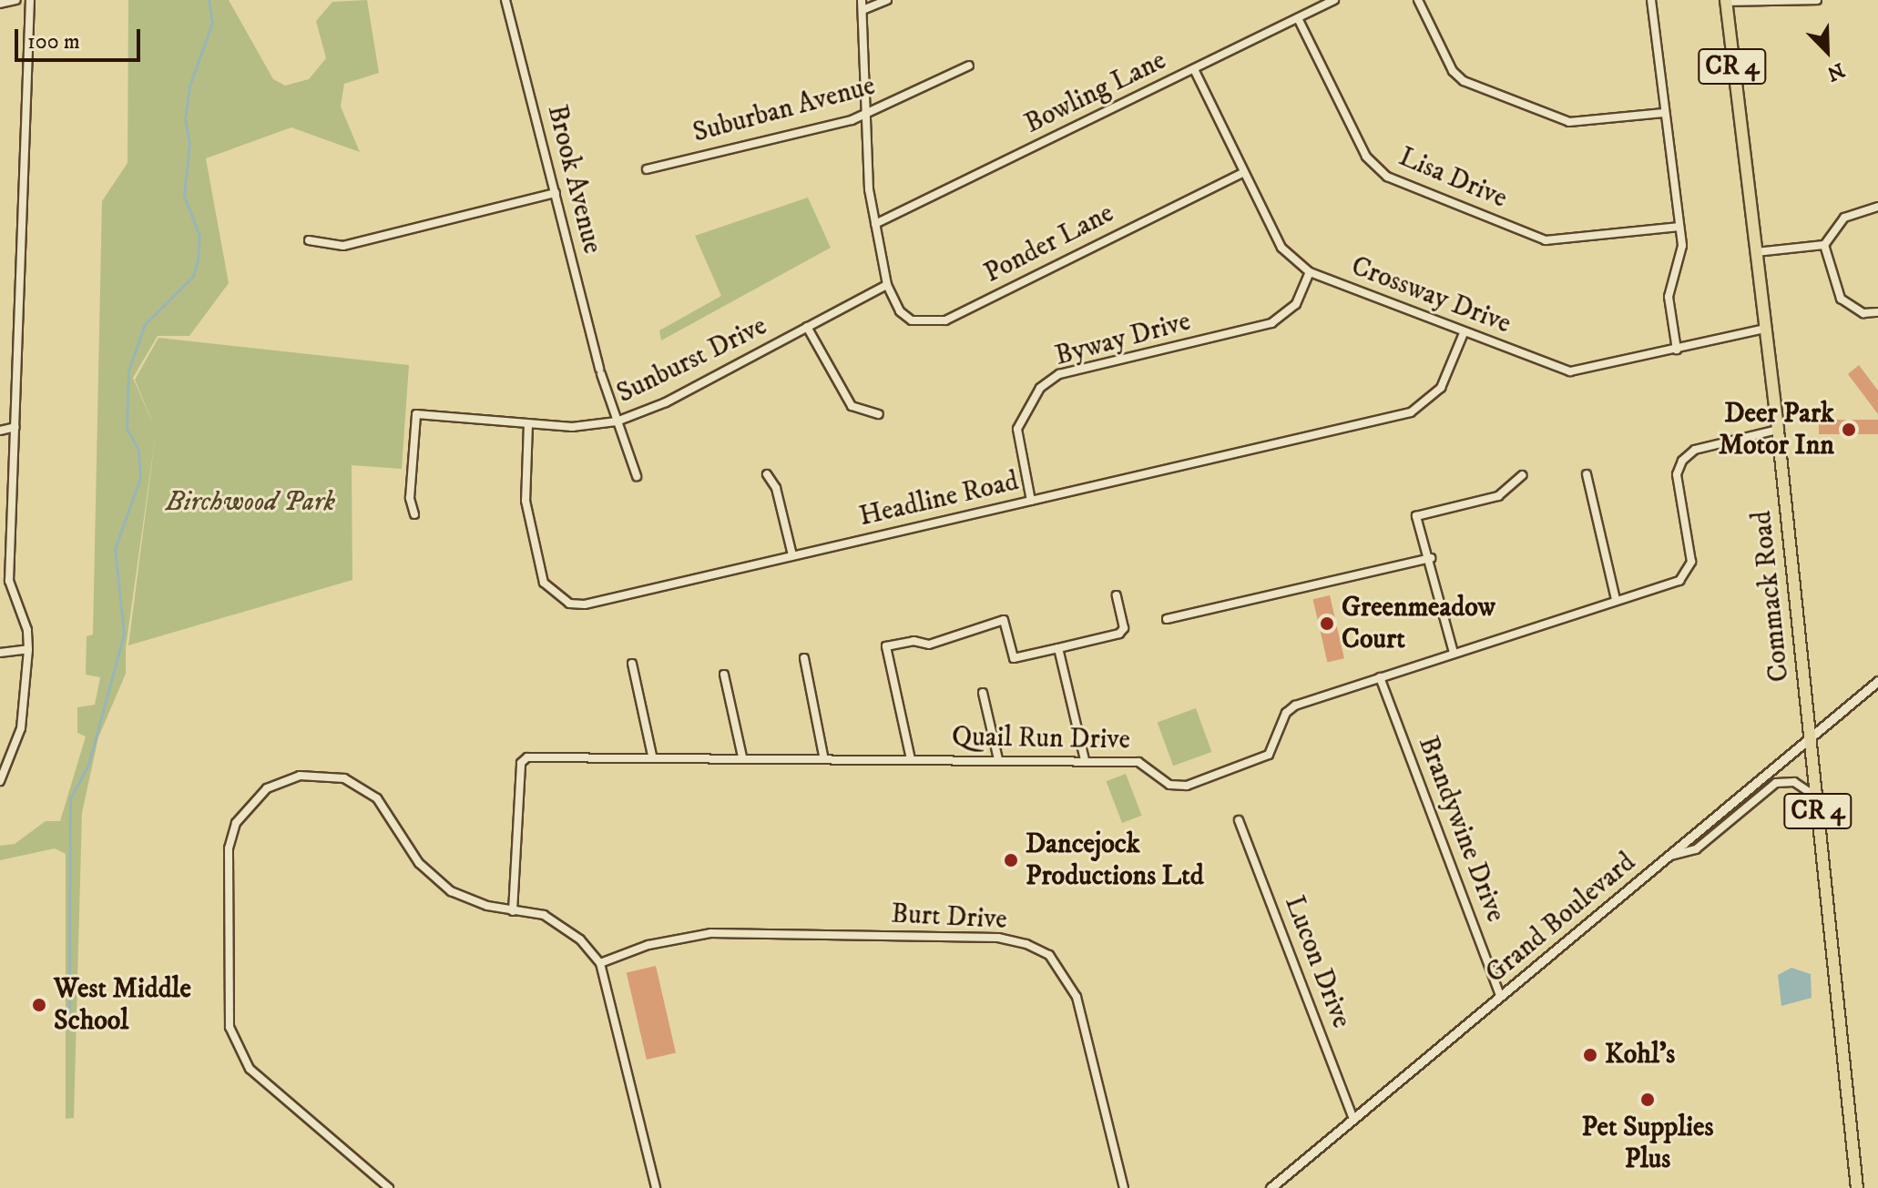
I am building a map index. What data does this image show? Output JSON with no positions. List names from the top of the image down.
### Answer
{
  "streets": {
    "main road": ["CR 4", "Commack Road"],
    "street": [
      "Bowling Lane",
      "Suburban Avenue",
      "Lisa Drive",
      "Brook Avenue",
      "Ponder Lane",
      "Crossway Drive",
      "Byway Drive",
      "Sunburst Drive",
      "Headline Road",
      "Quail Run Drive",
      "Brandywine Drive",
      "Burt Drive",
      "Grand Boulevard",
      "Lucon Drive"
    ]
  },
  "crossings": [
    ["Bowling Lane", "Lisa Drive"],
    ["Bowling Lane", "Crossway Drive"],
    ["Brook Avenue", "Sunburst Drive"],
    ["Ponder Lane", "Crossway Drive"],
    ["Ponder Lane", "Sunburst Drive"],
    ["Crossway Drive", "Byway Drive"],
    ["Crossway Drive", "Headline Road"],
    ["Crossway Drive", "Commack Road"],
    ["Byway Drive", "Headline Road"],
    ["Sunburst Drive", "Headline Road"],
    ["Commack Road", "Quail Run Drive"],
    ["Commack Road", "Grand Boulevard"],
    ["Quail Run Drive", "Brandywine Drive"],
    ["Brandywine Drive", "Grand Boulevard"],
    ["Grand Boulevard", "Lucon Drive"]
  ],
  "parks": ["Birchwood Park"],
  "places": [
    "Deer Park Motor Inn",
    "Greenmeadow Court",
    "Dancejock Productions Ltd",
    "West Middle School",
    "Kohl's",
    "Pet Supplies Plus"
  ],
  "scale_bar": "100 m",
  "north": "bottom right"
}
